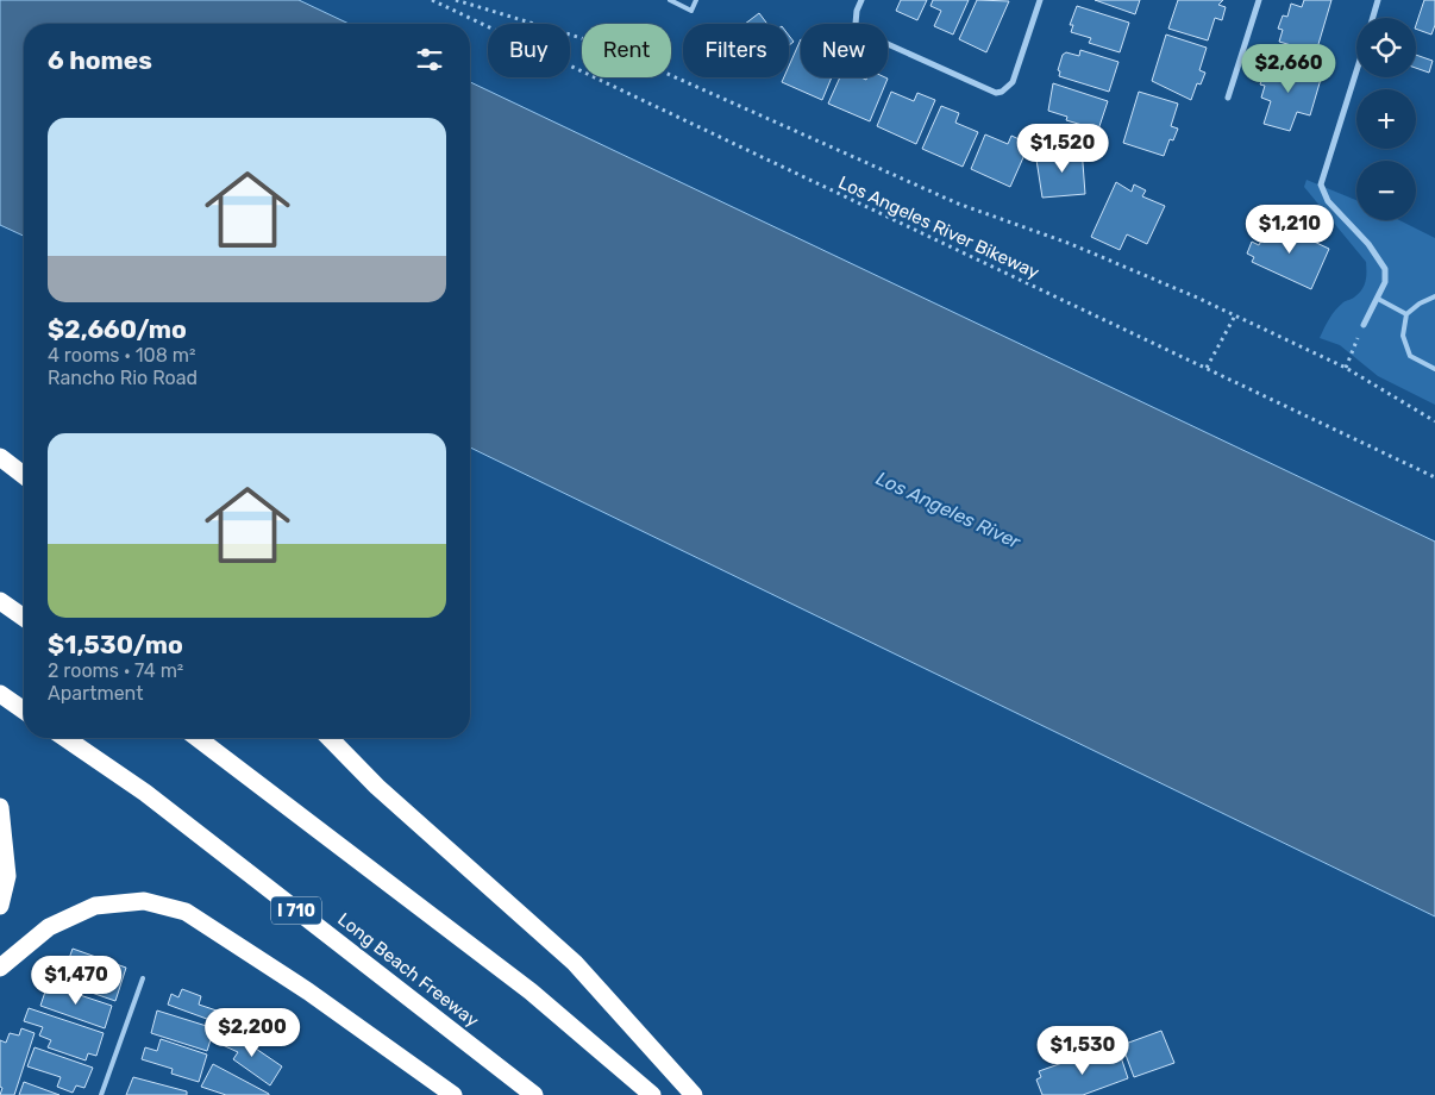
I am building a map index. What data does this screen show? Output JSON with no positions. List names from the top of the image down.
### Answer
{
  "streets": {
    "highway": ["I 710", "Long Beach Freeway"],
    "path": ["Los Angeles River Bikeway"]
  },
  "water": ["Los Angeles River"],
  "page": {
    "map_buttons": ["+", "−"],
    "chip": [
      "Buy",
      "Rent",
      "Filters",
      "New"
    ],
    "heading": "6 homes",
    "price": [
      "$2,660",
      "$1,520",
      "$1,210",
      "$1,470",
      "$2,200",
      "$1,530"
    ],
    "list": [
      {
        "name": "$2,660/mo",
        "note": "4 rooms · 108 m² · Rancho Rio Road"
      },
      {
        "name": "$1,530/mo",
        "note": "2 rooms · 74 m² · Apartment"
      }
    ]
  }
}
